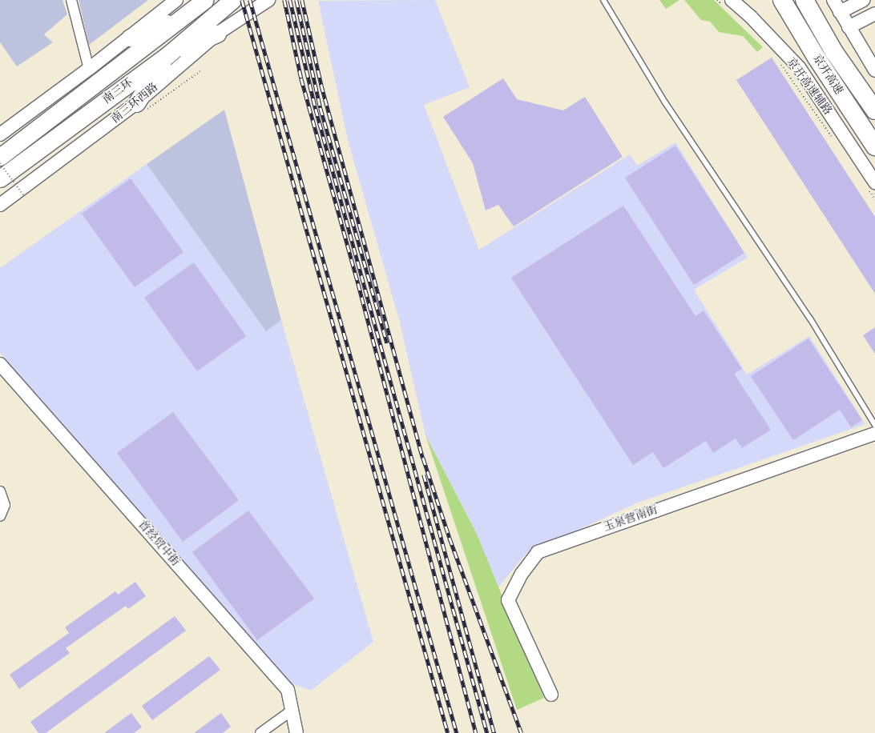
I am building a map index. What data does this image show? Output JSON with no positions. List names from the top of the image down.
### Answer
{
  "streets": {
    "highway": ["京开高速", "南三环"],
    "street": [
      "京开高速辅路",
      "南三环西路",
      "玉泉营南街",
      "首经贸中街"
    ]
  }
}
